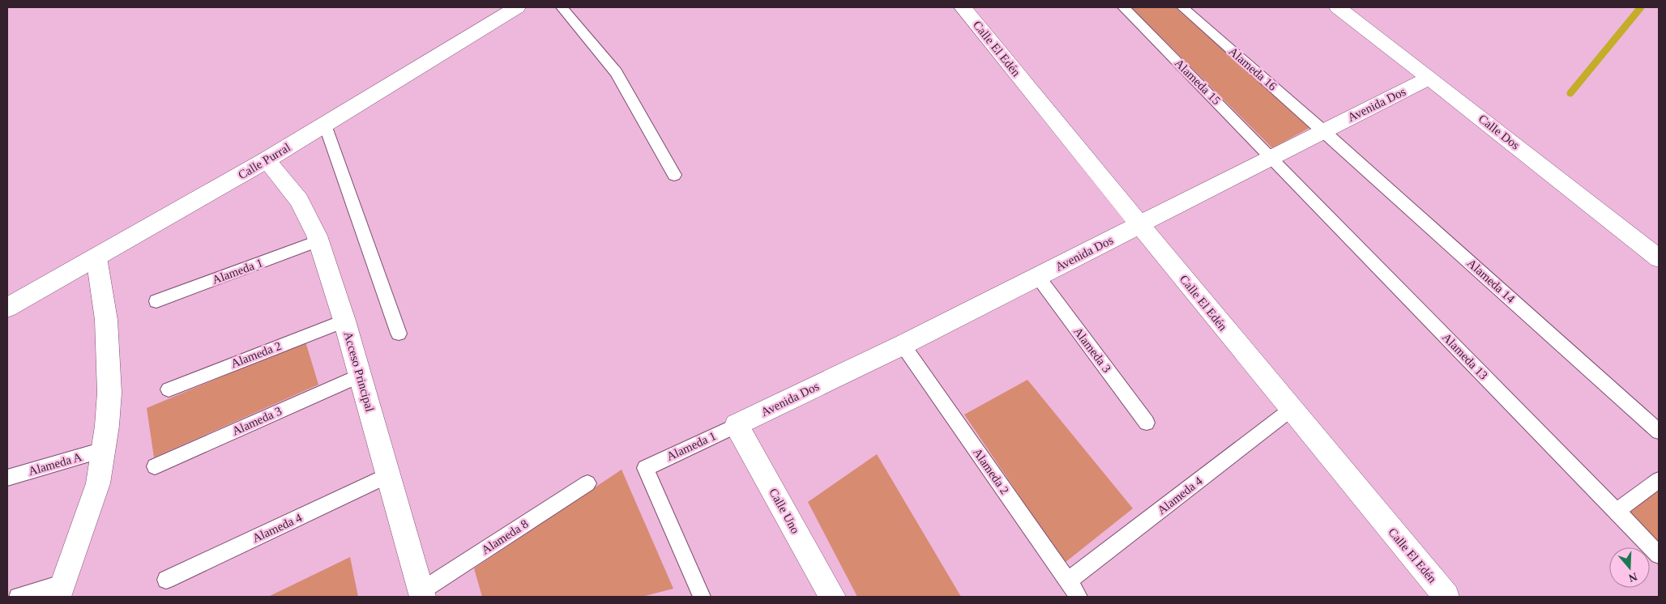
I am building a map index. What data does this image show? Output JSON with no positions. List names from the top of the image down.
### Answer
{
  "streets": {
    "street": [
      "Calle El Edén",
      "Avenida Dos",
      "Calle Dos",
      "Calle Purral",
      "Acceso Principal",
      "Calle Uno"
    ],
    "lane": [
      "Alameda 16",
      "Alameda 15",
      "Alameda 1",
      "Alameda 14",
      "Alameda 3",
      "Alameda 2",
      "Alameda 13",
      "Alameda A",
      "Alameda 4",
      "Alameda 8"
    ]
  },
  "crossings": [
    ["Calle El Edén", "Avenida Dos"],
    ["Calle El Edén", "Alameda 4"],
    ["Alameda 16", "Avenida Dos"],
    ["Alameda 16", "Alameda 14"],
    ["Alameda 15", "Avenida Dos"],
    ["Alameda 15", "Alameda 13"],
    ["Avenida Dos", "Calle Dos"],
    ["Avenida Dos", "Alameda 1"],
    ["Avenida Dos", "Alameda 14"],
    ["Avenida Dos", "Alameda 3"],
    ["Avenida Dos", "Alameda 2"],
    ["Avenida Dos", "Alameda 13"],
    ["Avenida Dos", "Calle Uno"],
    ["Calle Purral", "Acceso Principal"],
    ["Alameda 1", "Acceso Principal"],
    ["Alameda 1", "Calle Uno"],
    ["Alameda 3", "Acceso Principal"],
    ["Alameda 2", "Acceso Principal"],
    ["Alameda 2", "Alameda 4"],
    ["Acceso Principal", "Alameda 4"],
    ["Acceso Principal", "Alameda 8"]
  ],
  "north": "bottom"
}
